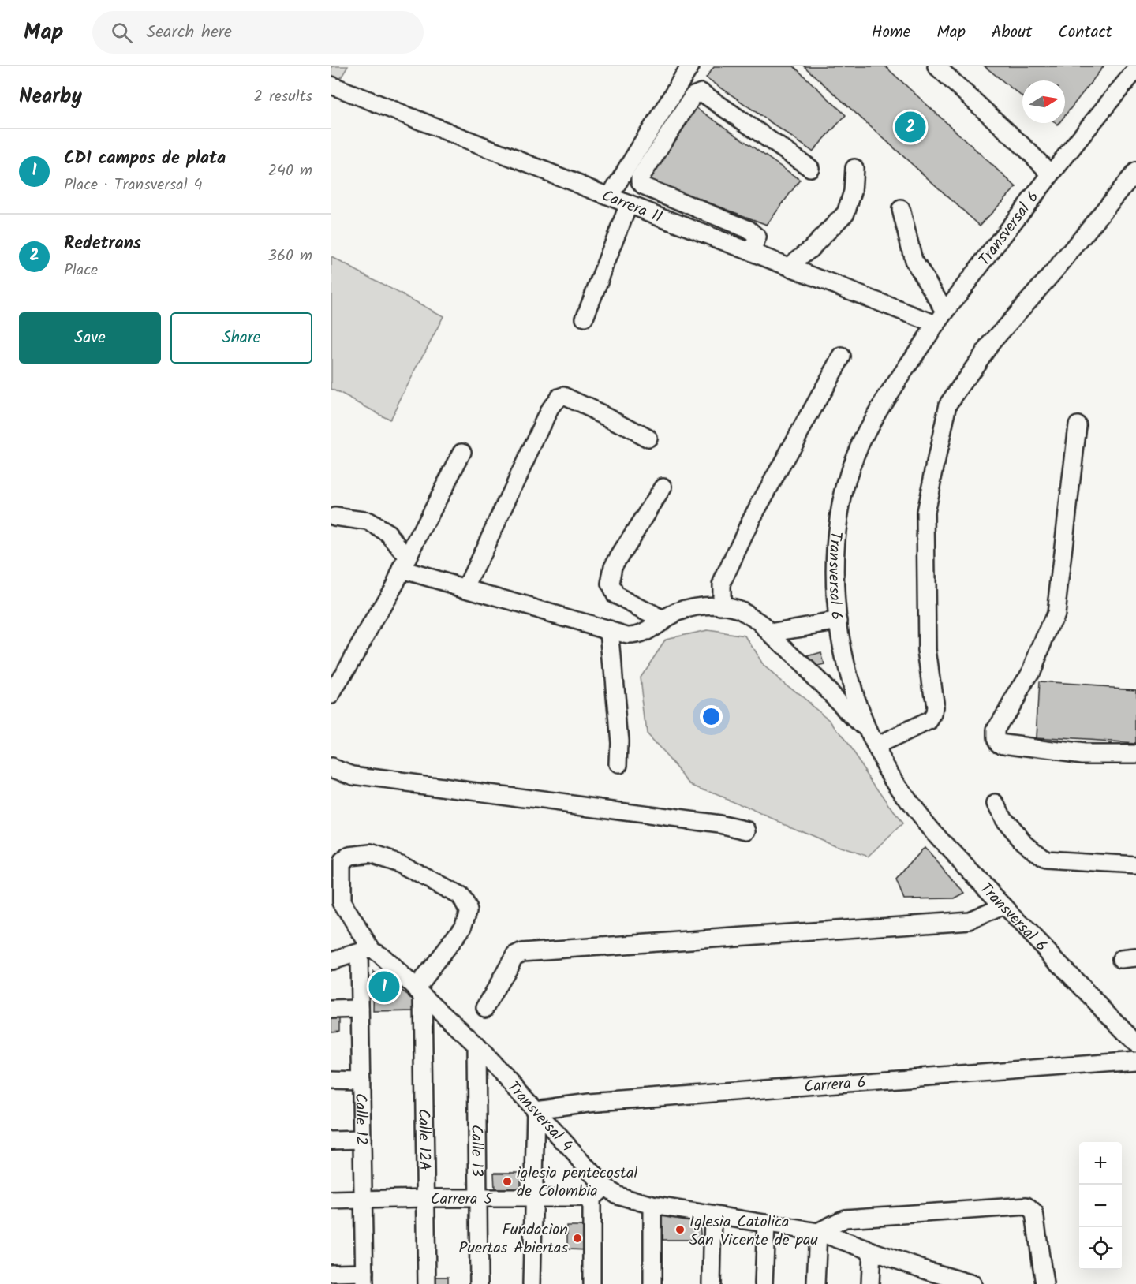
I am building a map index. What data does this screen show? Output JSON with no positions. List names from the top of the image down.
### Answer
{
  "streets": {
    "street": [
      "Carrera 11",
      "Transversal 6",
      "Carrera 6",
      "Transversal 4",
      "Calle 12",
      "Calle 12A",
      "Calle 13",
      "Carrera 5"
    ]
  },
  "crossings": [
    ["Carrera 11", "Transversal 6"],
    ["Carrera 6", "Transversal 4"],
    ["Transversal 4", "Calle 12"],
    ["Transversal 4", "Calle 12A"],
    ["Transversal 4", "Calle 13"],
    ["Calle 12", "Carrera 5"],
    ["Calle 12A", "Carrera 5"],
    ["Calle 13", "Carrera 5"]
  ],
  "places": ["iglesia pentecostal de Colombia", "Iglesia Catolica San Vicente de pau", "Fundacion Puertas Abiertas"],
  "north": "right",
  "page": {
    "header": "Map",
    "search": "Search here",
    "nav": [
      "Home",
      "Map",
      "About",
      "Contact"
    ],
    "heading": ["Nearby", "2 results"],
    "pins": ["2", "1"],
    "list": [
      {
        "mark": "1",
        "name": "CDI campos de plata",
        "note": "Place · Transversal 4",
        "value": "240 m"
      },
      {
        "mark": "2",
        "name": "Redetrans",
        "note": "Place",
        "value": "360 m"
      }
    ],
    "buttons": ["Save", "Share"],
    "map_buttons": ["+", "−"]
  }
}
